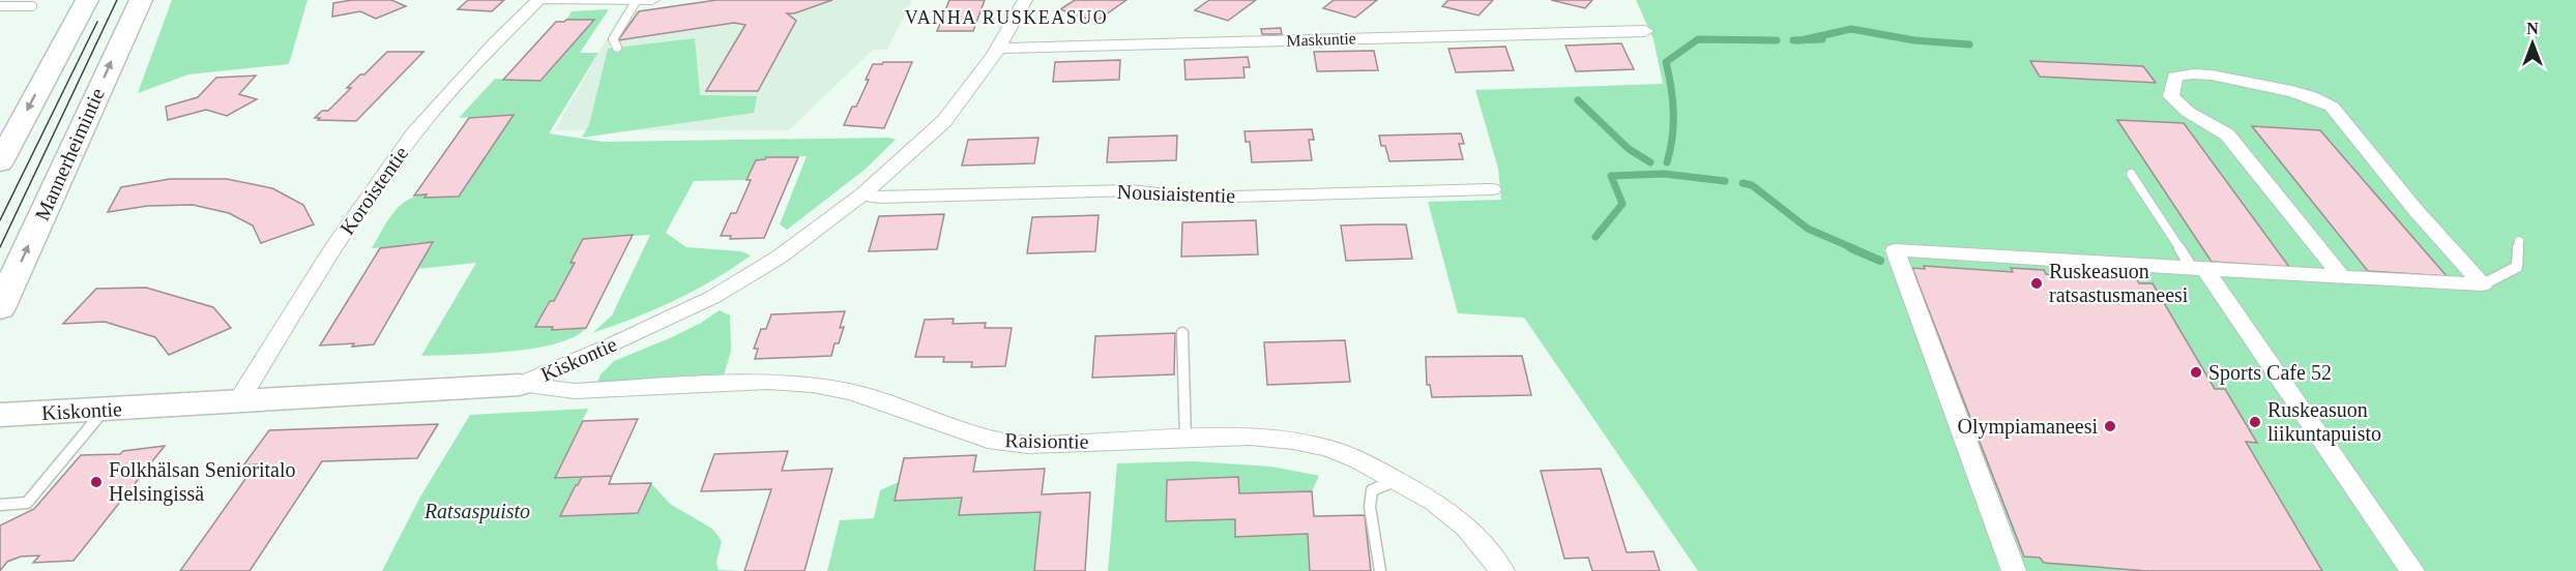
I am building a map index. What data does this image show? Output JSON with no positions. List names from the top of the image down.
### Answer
{
  "streets": {
    "main road": ["Mannerheimintie"],
    "street": [
      "Maskuntie",
      "Koroistentie",
      "Nousiaistentie",
      "Kiskontie",
      "Raisiontie"
    ]
  },
  "crossings": [
    ["Maskuntie", "Kiskontie"],
    ["Koroistentie", "Kiskontie"],
    ["Nousiaistentie", "Kiskontie"],
    ["Kiskontie", "Raisiontie"]
  ],
  "districts": ["VANHA RUSKEASUO"],
  "parks": ["Ratsaspuisto"],
  "places": [
    "Ruskeasuon ratsastusmaneesi",
    "Sports Cafe 52",
    "Ruskeasuon liikuntapuisto",
    "Olympiamaneesi",
    "Folkhälsan Senioritalo Helsingissä"
  ],
  "north": "top"
}
